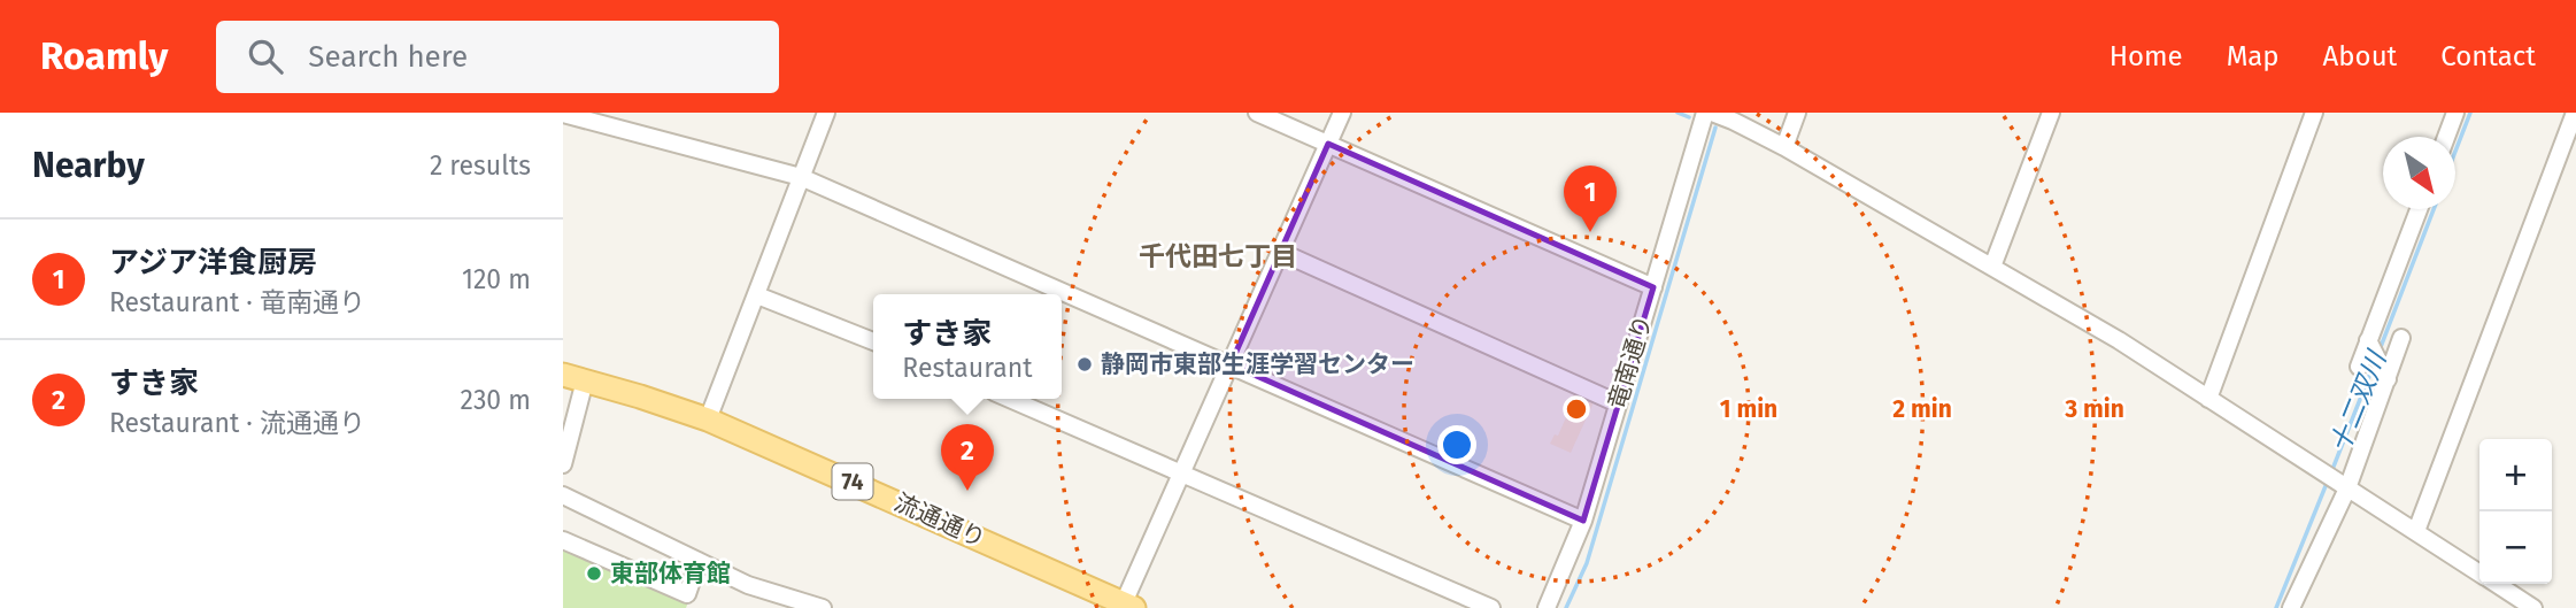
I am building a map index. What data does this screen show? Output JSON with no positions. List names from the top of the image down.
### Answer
{
  "streets": {
    "main road": ["74", "流通通り"],
    "street": ["竜南通り"]
  },
  "districts": ["千代田七丁目"],
  "water": ["十二双川"],
  "places": ["静岡市東部生涯学習センター", "東部体育館"],
  "north": "bottom right",
  "page": {
    "header": "Roamly",
    "search": "Search here",
    "nav": [
      "Home",
      "Map",
      "About",
      "Contact"
    ],
    "heading": ["Nearby", "2 results"],
    "pins": ["1", "2"],
    "list": [
      {
        "mark": "1",
        "name": "アジア洋食厨房",
        "note": "Restaurant · 竜南通り",
        "value": "120 m"
      },
      {
        "mark": "2",
        "name": "すき家",
        "note": "Restaurant · 流通通り",
        "value": "230 m"
      }
    ],
    "popup": ["すき家", "Restaurant"],
    "map_buttons": ["+", "−"]
  },
  "rings": ["1 min", "2 min", "3 min"]
}
